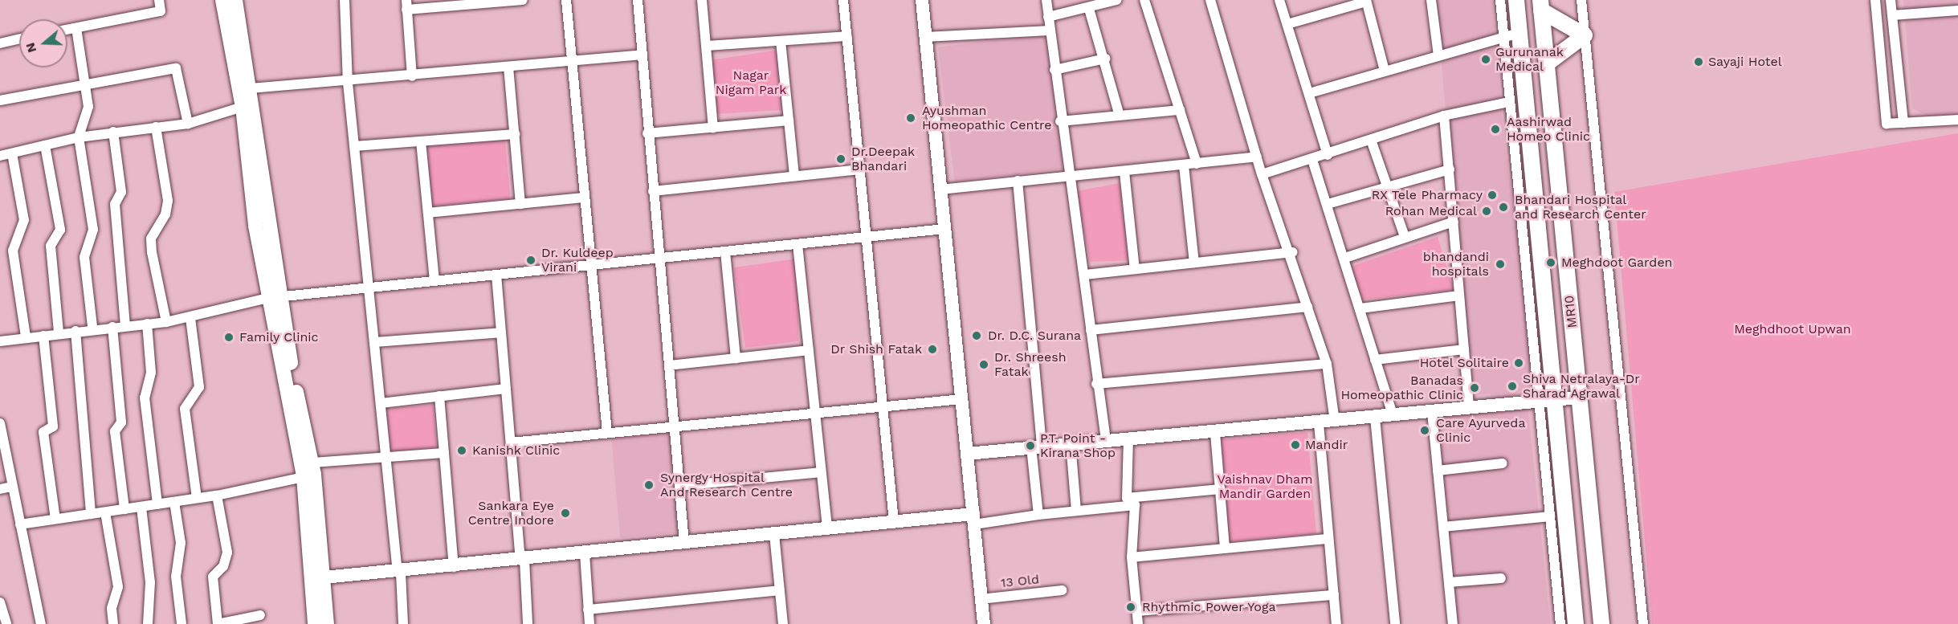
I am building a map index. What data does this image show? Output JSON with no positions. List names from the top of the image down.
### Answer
{
  "streets": {
    "main road": ["MR10"],
    "street": ["13 Old"]
  },
  "parks": ["Nagar Nigam Park", "Meghdhoot Upwan", "Vaishnav Dham Mandir Garden"],
  "places": [
    "Gurunanak Medical",
    "Sayaji Hotel",
    "Ayushman Homeopathic Centre",
    "Aashirwad Homeo Clinic",
    "Dr.Deepak Bhandari",
    "RX Tele Pharmacy",
    "Bhandari Hospital and Research Center",
    "Rohan Medical",
    "Dr. Kuldeep Virani",
    "Meghdoot Garden",
    "bhandandi hospitals",
    "Dr. D.C. Surana",
    "Family Clinic",
    "Dr Shish Fatak",
    "Hotel Solitaire",
    "Dr. Shreesh Fatak",
    "Shiva Netralaya-Dr Sharad Agrawal",
    "Banadas Homeopathic Clinic",
    "Care Ayurveda Clinic",
    "Mandir",
    "P.T. Point - Kirana Shop",
    "Kanishk Clinic",
    "Synergy Hospital And Research Centre",
    "Sankara Eye Centre Indore",
    "Rhythmic Power Yoga"
  ],
  "north": "left"
}
